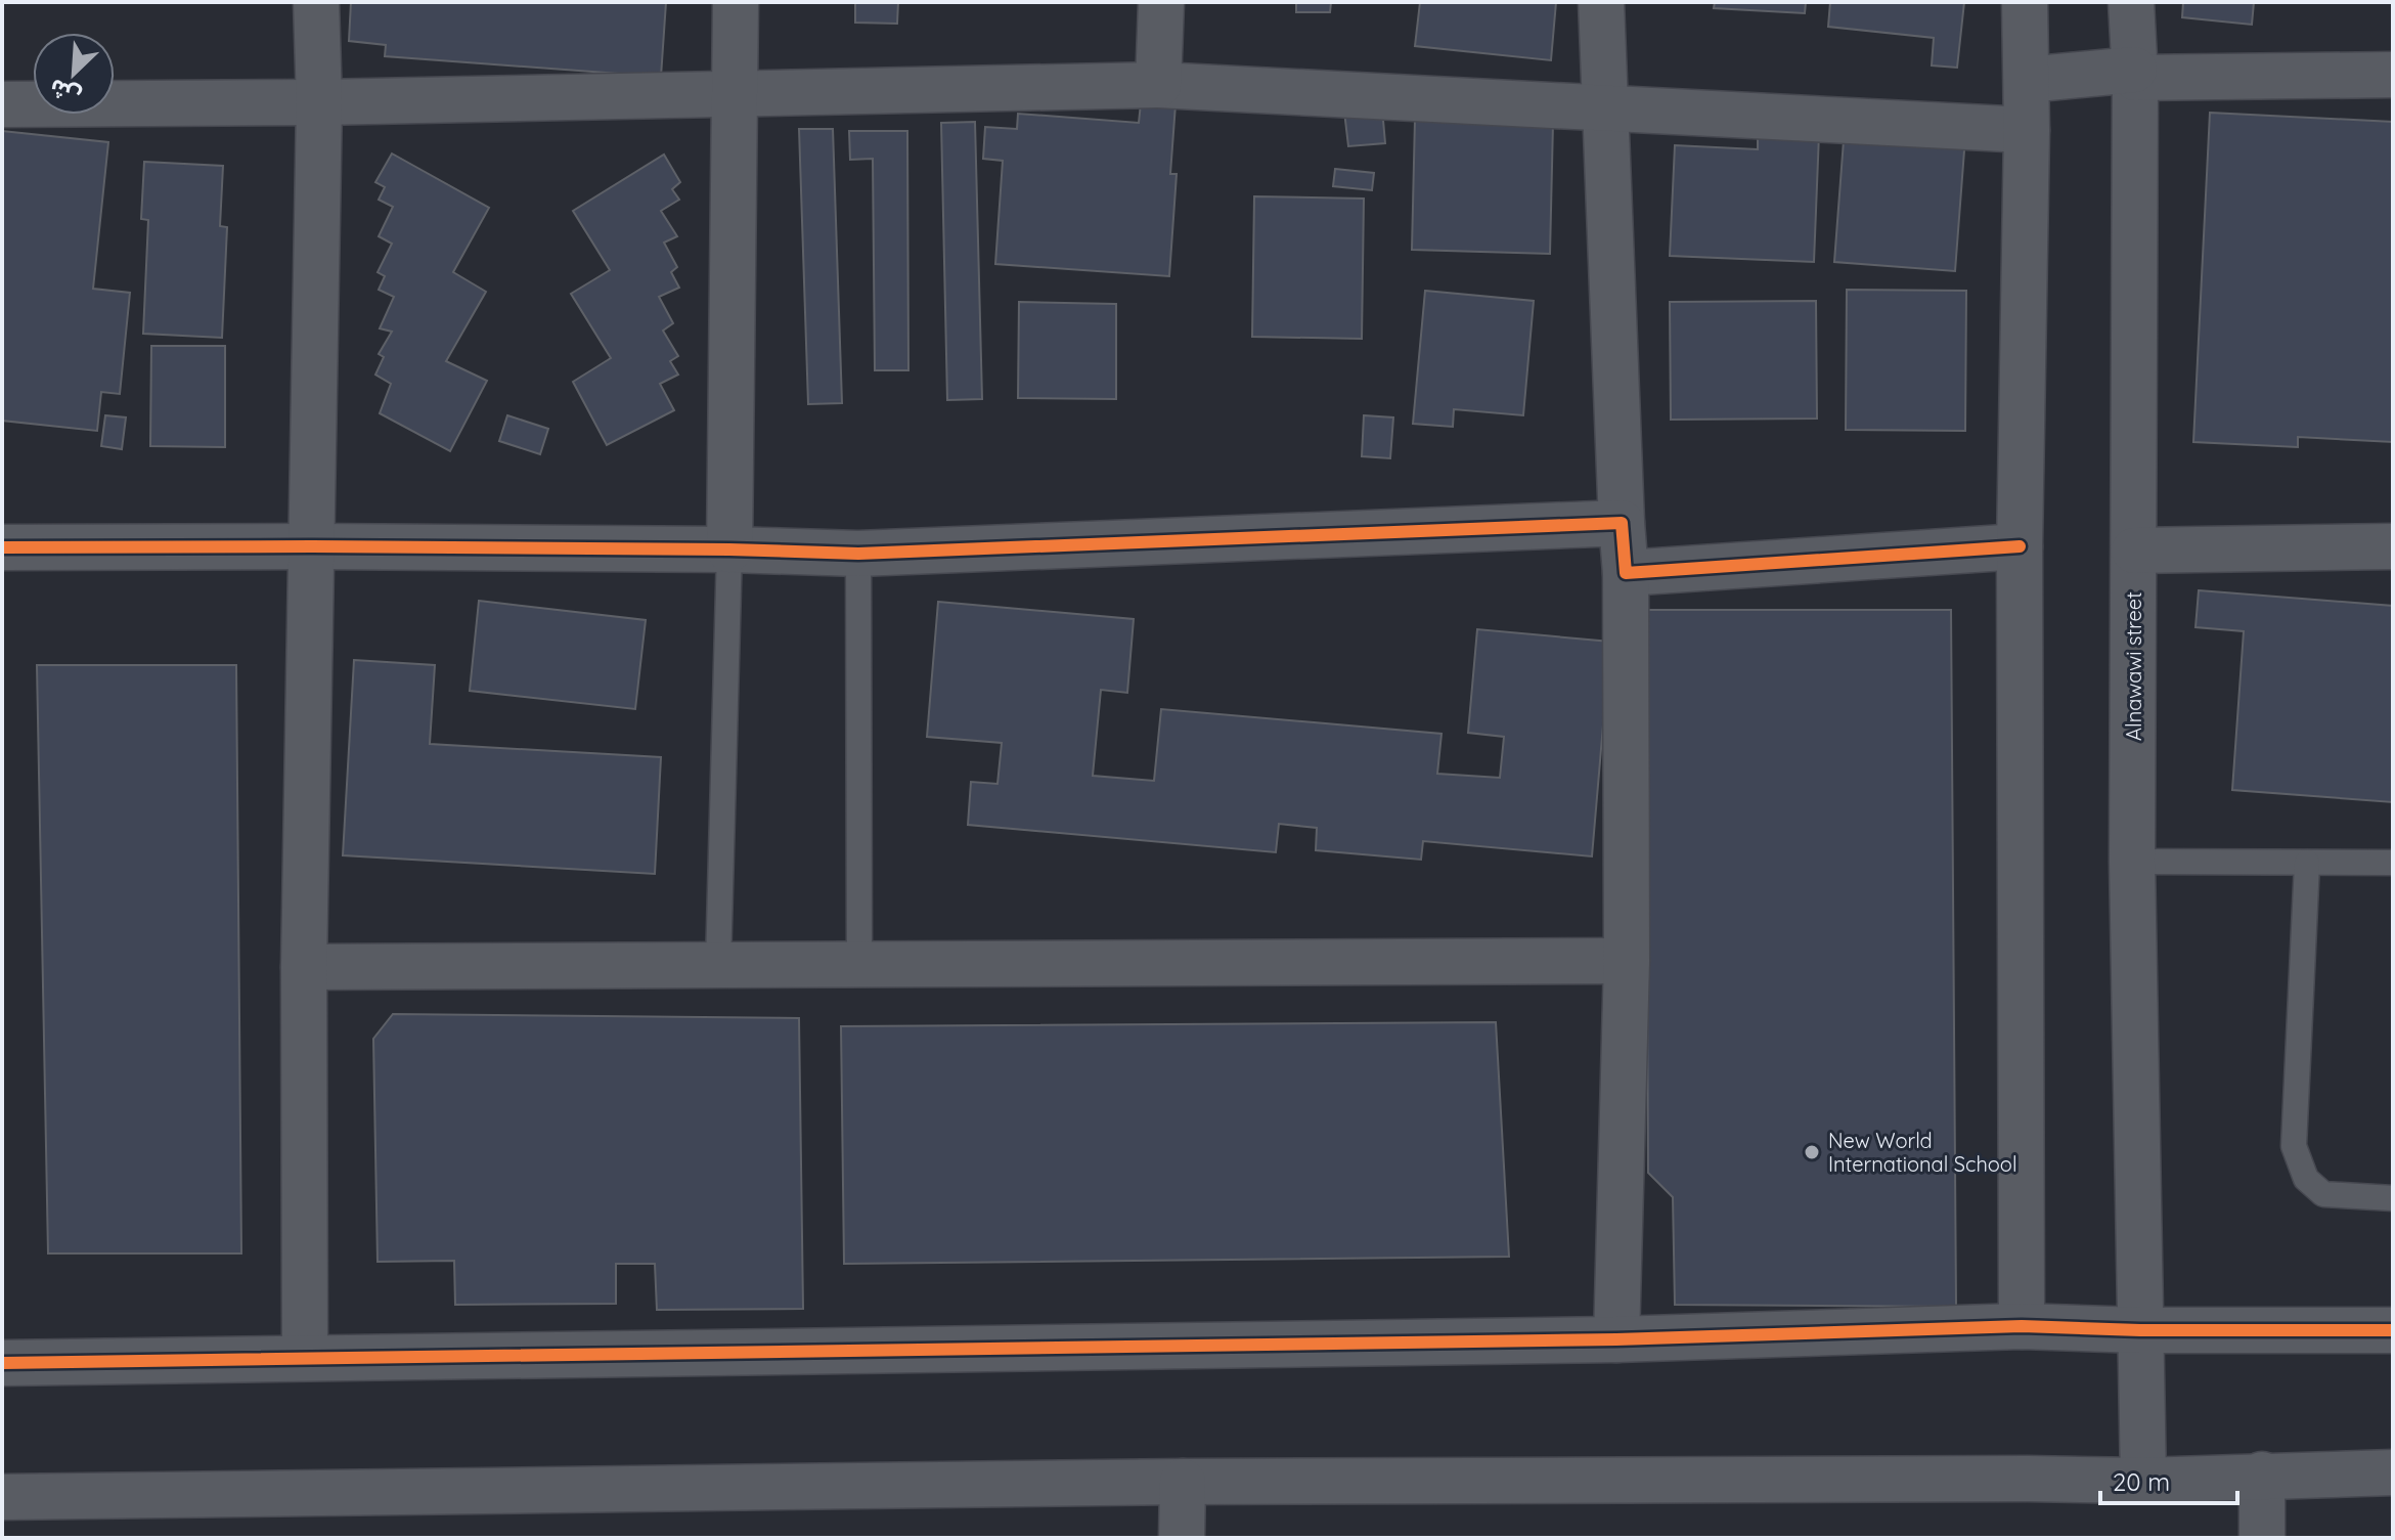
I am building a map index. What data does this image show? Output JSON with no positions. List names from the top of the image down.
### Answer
{
  "streets": {
    "street": ["Alnawawi street"]
  },
  "places": ["New World International School"],
  "scale_bar": "20 m",
  "north": "bottom left"
}
